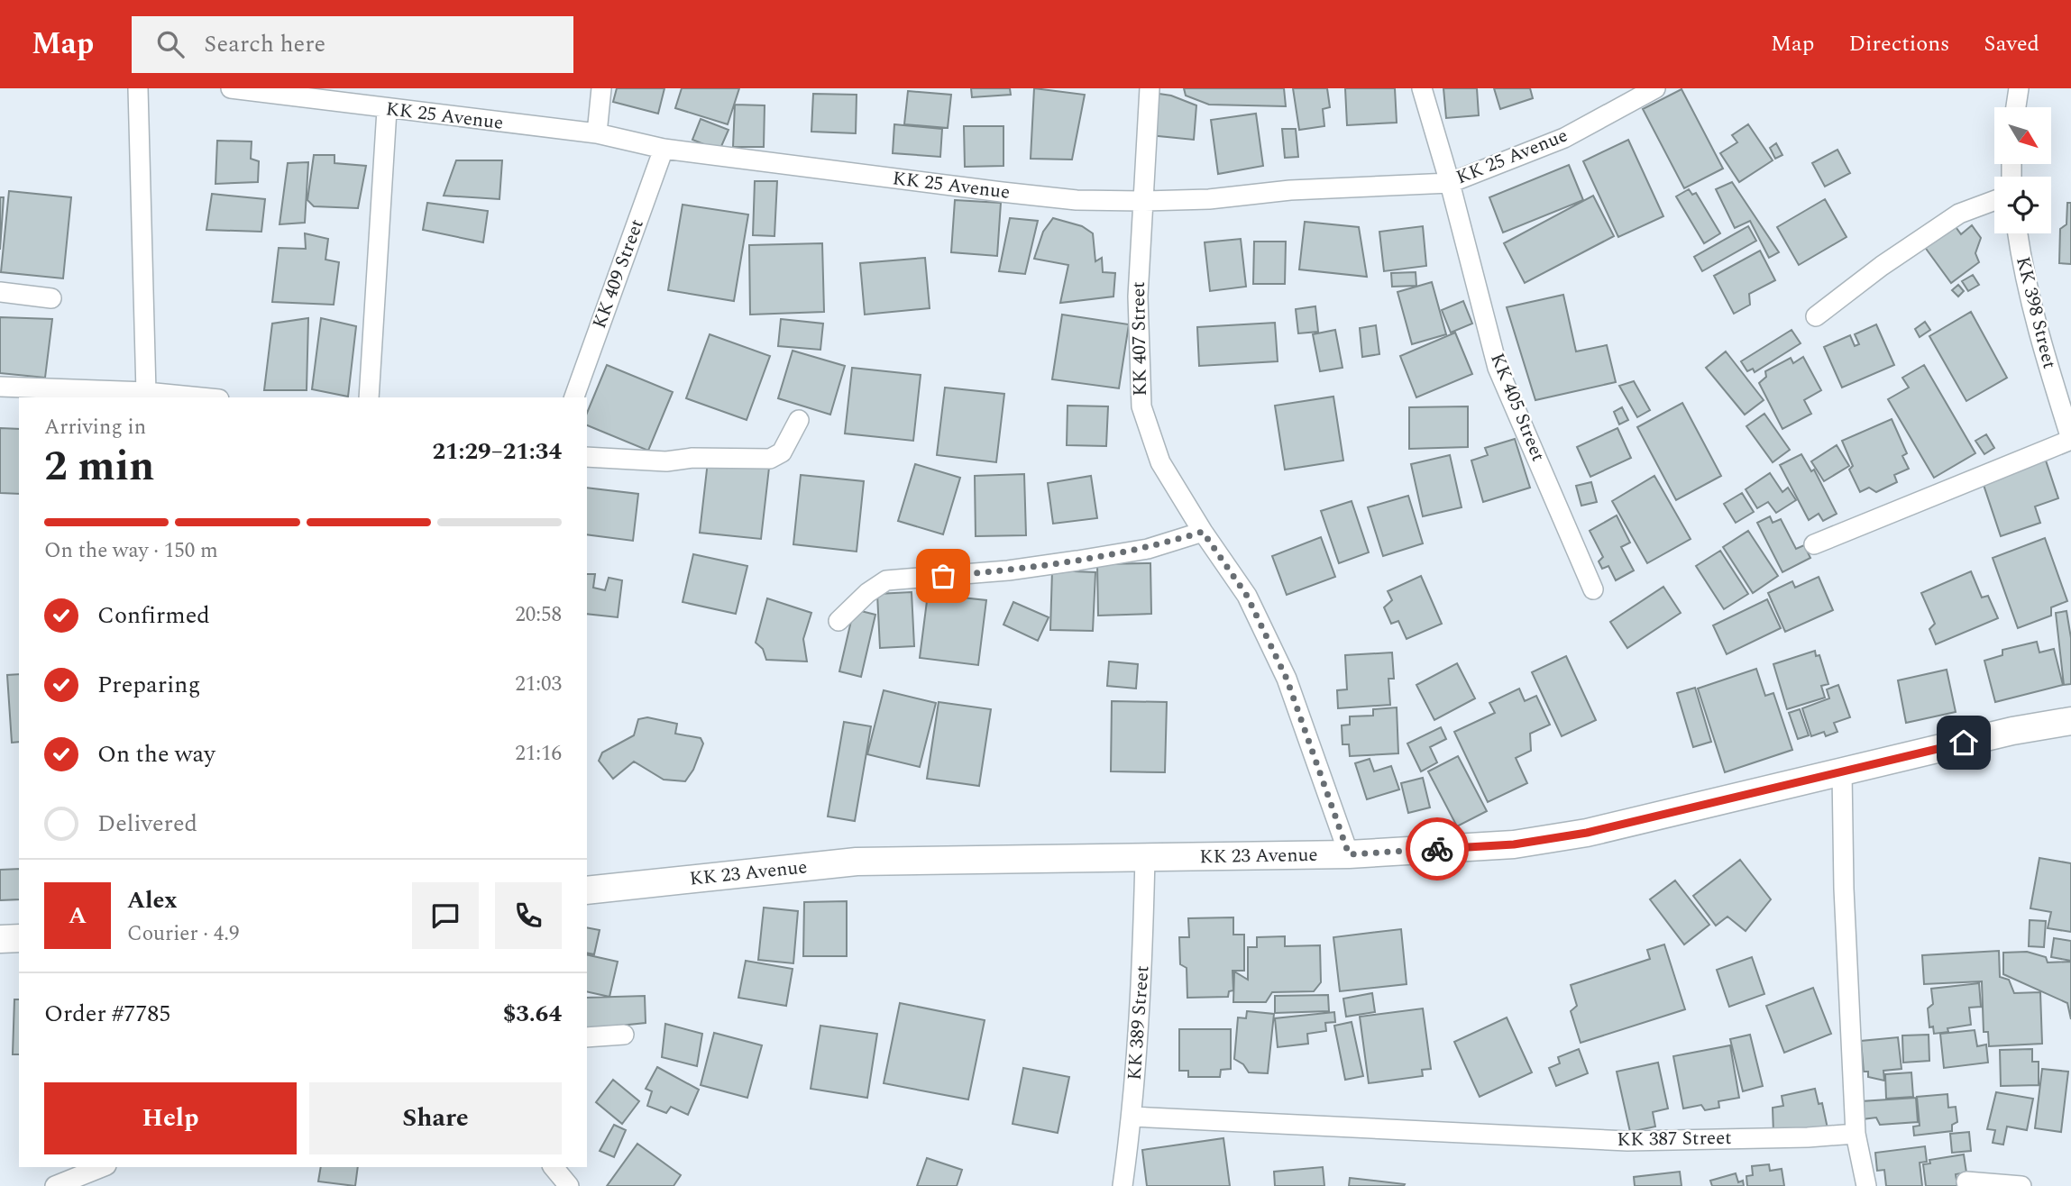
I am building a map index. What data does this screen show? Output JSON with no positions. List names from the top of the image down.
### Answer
{
  "streets": {
    "main road": ["KK 23 Avenue"],
    "street": [
      "KK 25 Avenue",
      "KK 409 Street",
      "KK 398 Street",
      "KK 407 Street",
      "KK 405 Street",
      "KK 389 Street",
      "KK 387 Street"
    ]
  },
  "crossings": [
    ["KK 25 Avenue", "KK 409 Street"],
    ["KK 25 Avenue", "KK 407 Street"],
    ["KK 25 Avenue", "KK 405 Street"],
    ["KK 407 Street", "KK 23 Avenue"],
    ["KK 23 Avenue", "KK 389 Street"],
    ["KK 389 Street", "KK 387 Street"]
  ],
  "north": "bottom right",
  "page": {
    "header": "Map",
    "search": "Search here",
    "nav": ["Map", "Directions", "Saved"],
    "heading": ["2 min", "Arriving in", "21:29–21:34"],
    "panel": [
      "Alex",
      "Courier · 4.9",
      "Order #7785",
      "$3.64"
    ],
    "bar": "On the way · 150 m",
    "list": [
      ["Confirmed", "20:58"],
      ["Preparing", "21:03"],
      ["On the way", "21:16"],
      "Delivered"
    ],
    "round": "A",
    "buttons": ["Help", "Share"]
  }
}
